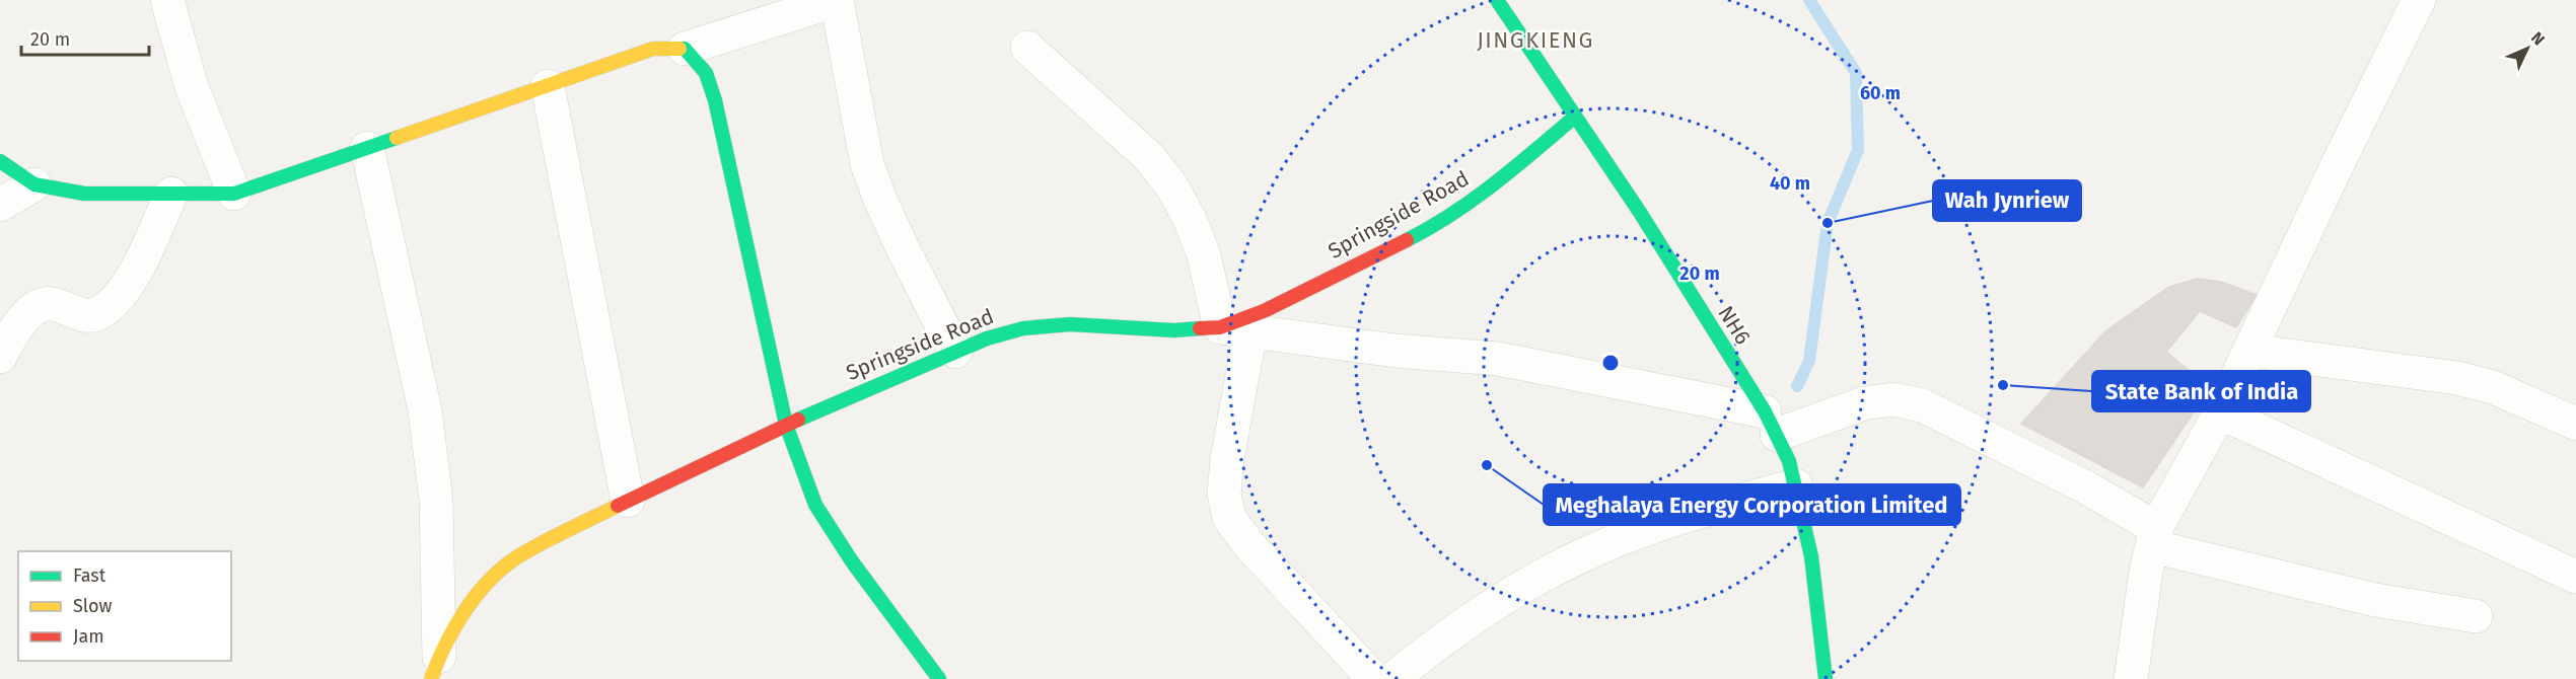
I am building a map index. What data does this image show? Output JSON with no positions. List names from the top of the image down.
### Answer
{
  "streets": {
    "main road": ["Springside Road", "NH6"]
  },
  "crossings": [
    ["Springside Road", "NH6"]
  ],
  "districts": ["JINGKIENG"],
  "places": ["Wah Jynriew", "State Bank of India", "Meghalaya Energy Corporation Limited"],
  "legend": ["Fast", "Slow", "Jam"],
  "scale_bar": "20 m",
  "north": "top right",
  "rings": ["60 m", "40 m", "20 m"]
}
